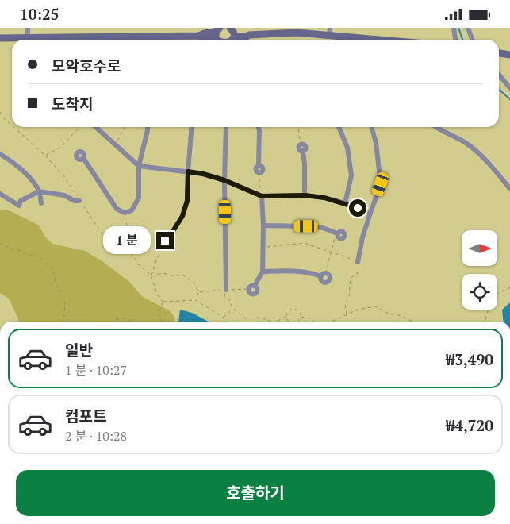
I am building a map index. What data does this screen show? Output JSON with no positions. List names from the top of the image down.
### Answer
{
  "north": "right",
  "page": {
    "status": "10:25",
    "banner": ["모악호수로", "도착지"],
    "bubble": "1 분",
    "list": [
      {
        "name": "일반",
        "note": "1 분 · 10:27",
        "value": "₩3,490"
      },
      {
        "name": "컴포트",
        "note": "2 분 · 10:28",
        "value": "₩4,720"
      }
    ],
    "buttons": "호출하기"
  }
}
